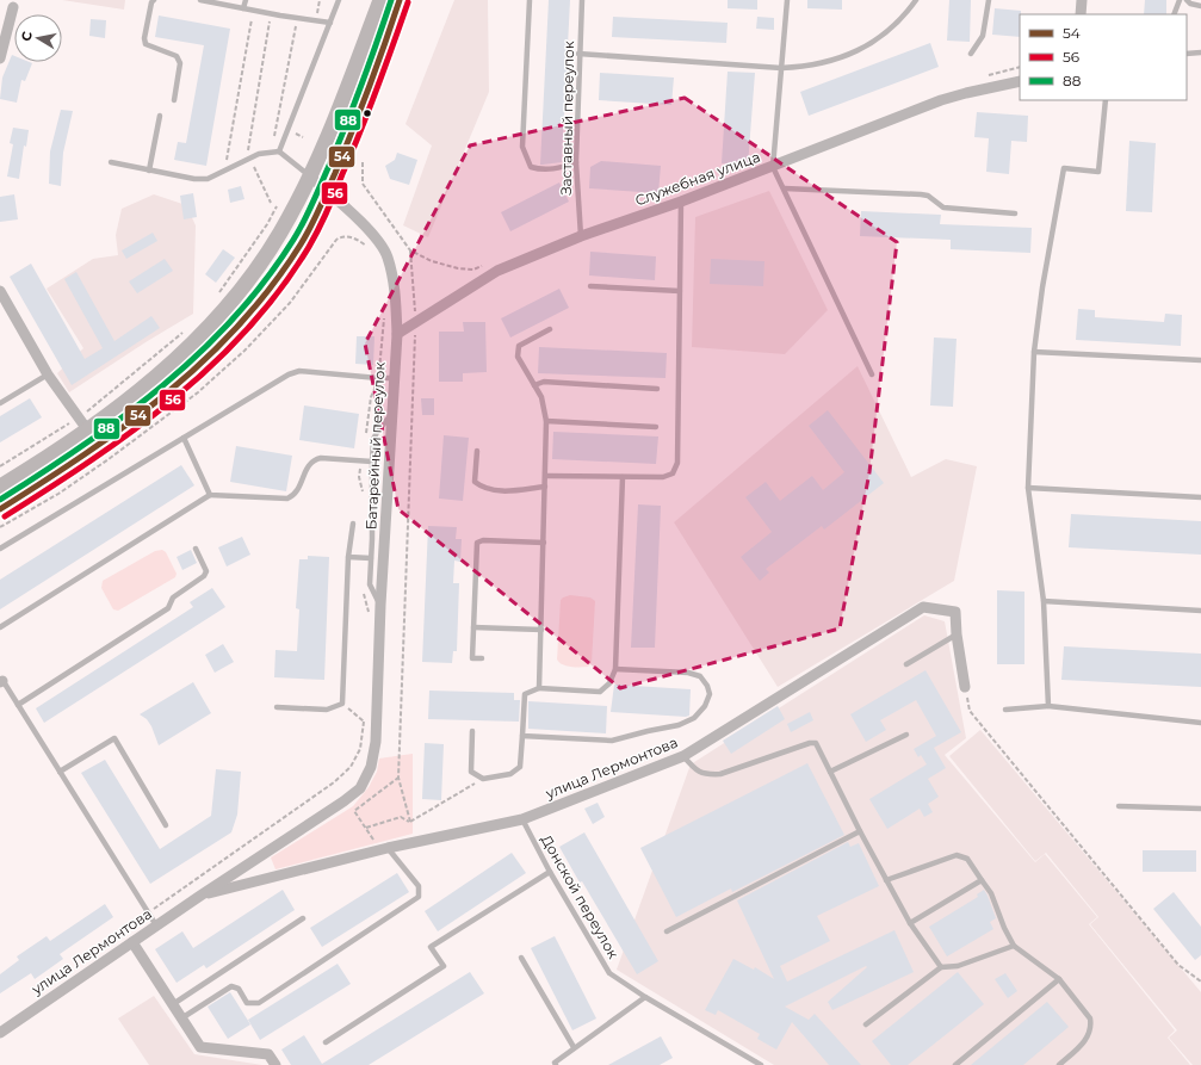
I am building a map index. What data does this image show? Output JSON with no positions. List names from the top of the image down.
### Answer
{
  "streets": {
    "street": ["Служебная улица", "Батарейный переулок", "улица Лермонтова"],
    "lane": ["Заставный переулок", "Донской переулок"]
  },
  "crossings": [
    ["Заставный переулок", "Служебная улица"],
    ["Служебная улица", "Батарейный переулок"],
    ["Батарейный переулок", "улица Лермонтова"],
    ["улица Лермонтова", "Донской переулок"]
  ],
  "lines": ["transit line 54", "transit line 88", "transit line 56"],
  "legend": ["54", "56", "88"],
  "north": "left"
}
